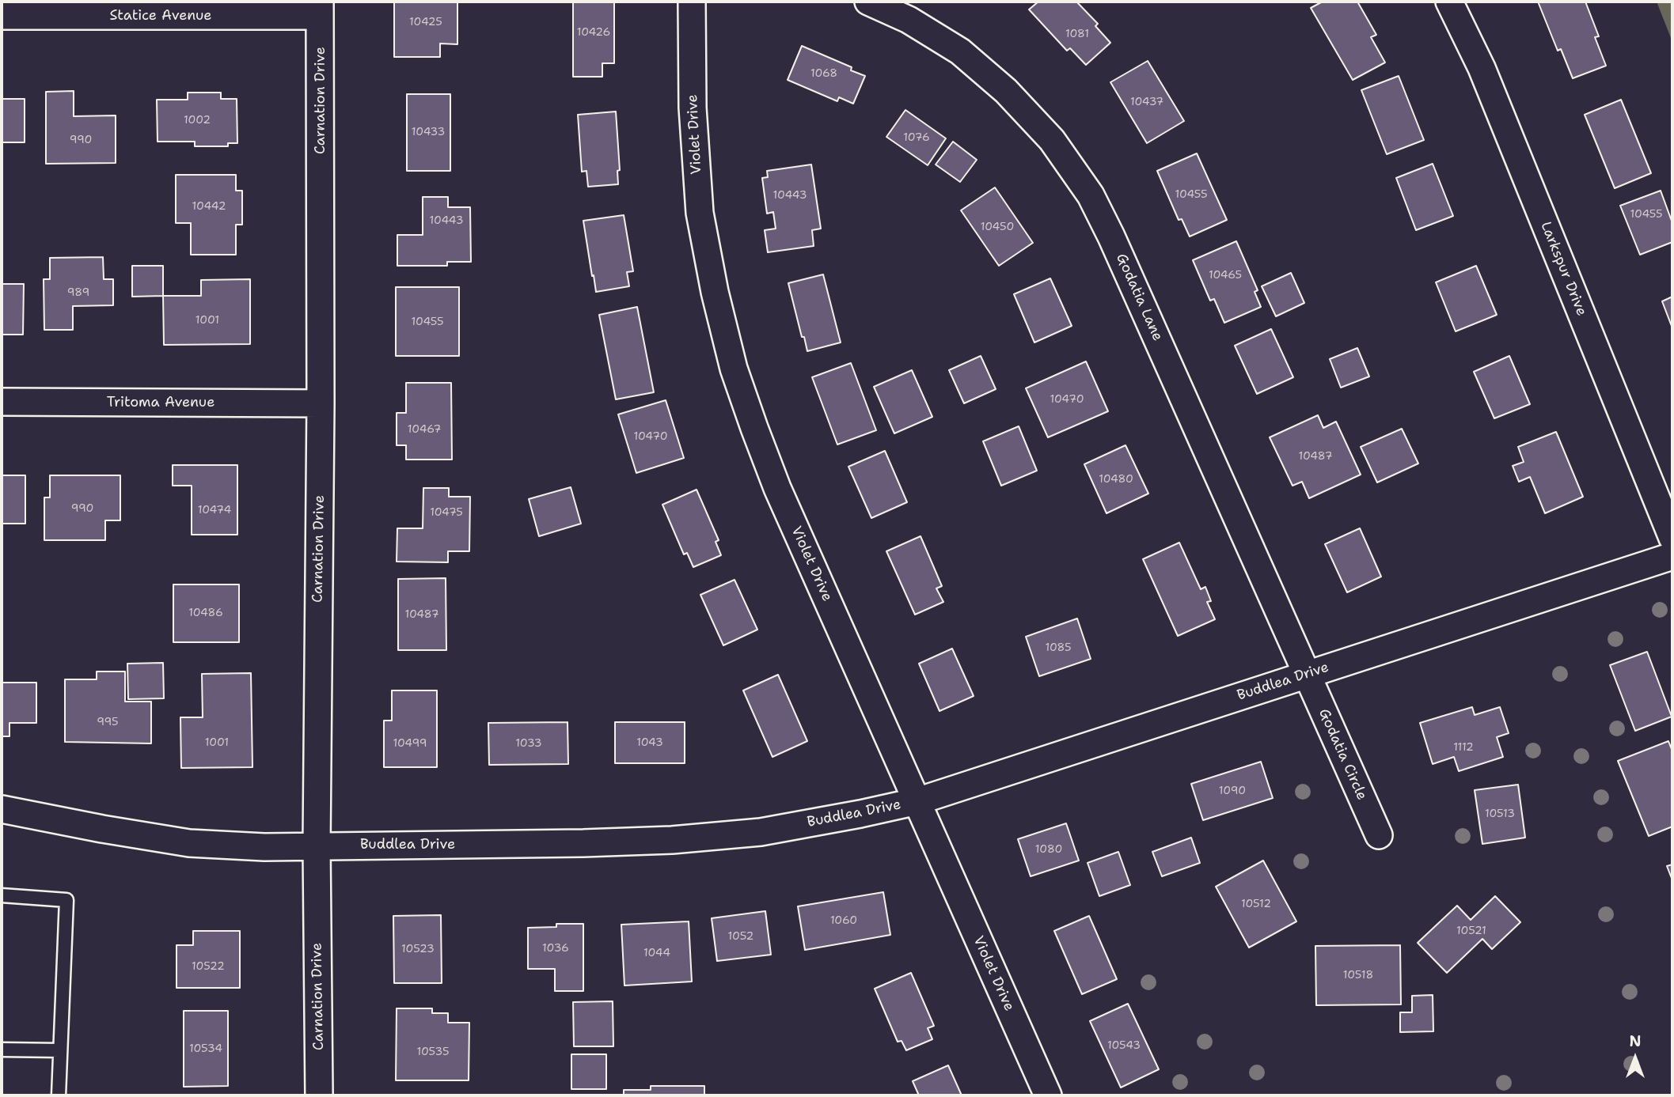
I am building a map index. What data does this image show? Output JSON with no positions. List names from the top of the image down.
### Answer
{
  "streets": {
    "street": [
      "Statice Avenue",
      "Carnation Drive",
      "Violet Drive",
      "Larkspur Drive",
      "Godatia Lane",
      "Tritoma Avenue",
      "Buddlea Drive",
      "Godatia Circle"
    ]
  },
  "crossings": [
    ["Statice Avenue", "Carnation Drive"],
    ["Carnation Drive", "Tritoma Avenue"],
    ["Carnation Drive", "Buddlea Drive"],
    ["Violet Drive", "Buddlea Drive"],
    ["Godatia Lane", "Buddlea Drive"],
    ["Godatia Lane", "Godatia Circle"],
    ["Buddlea Drive", "Godatia Circle"]
  ],
  "house_numbers": [
    "10425",
    "10426",
    "1081",
    "1068",
    "10437",
    "1002",
    "10433",
    "1076",
    "990",
    "10455",
    "10443",
    "10442",
    "10455",
    "10443",
    "10450",
    "10465",
    "989",
    "1001",
    "10455",
    "10470",
    "10467",
    "10470",
    "10487",
    "10480",
    "990",
    "10474",
    "10475",
    "10486",
    "10487",
    "1085",
    "995",
    "1001",
    "1043",
    "10499",
    "1033",
    "1112",
    "1090",
    "10513",
    "1080",
    "10512",
    "1060",
    "10521",
    "1052",
    "1036",
    "10523",
    "1044",
    "10522",
    "10518",
    "10543",
    "10534",
    "10535"
  ],
  "north": "top"
}
